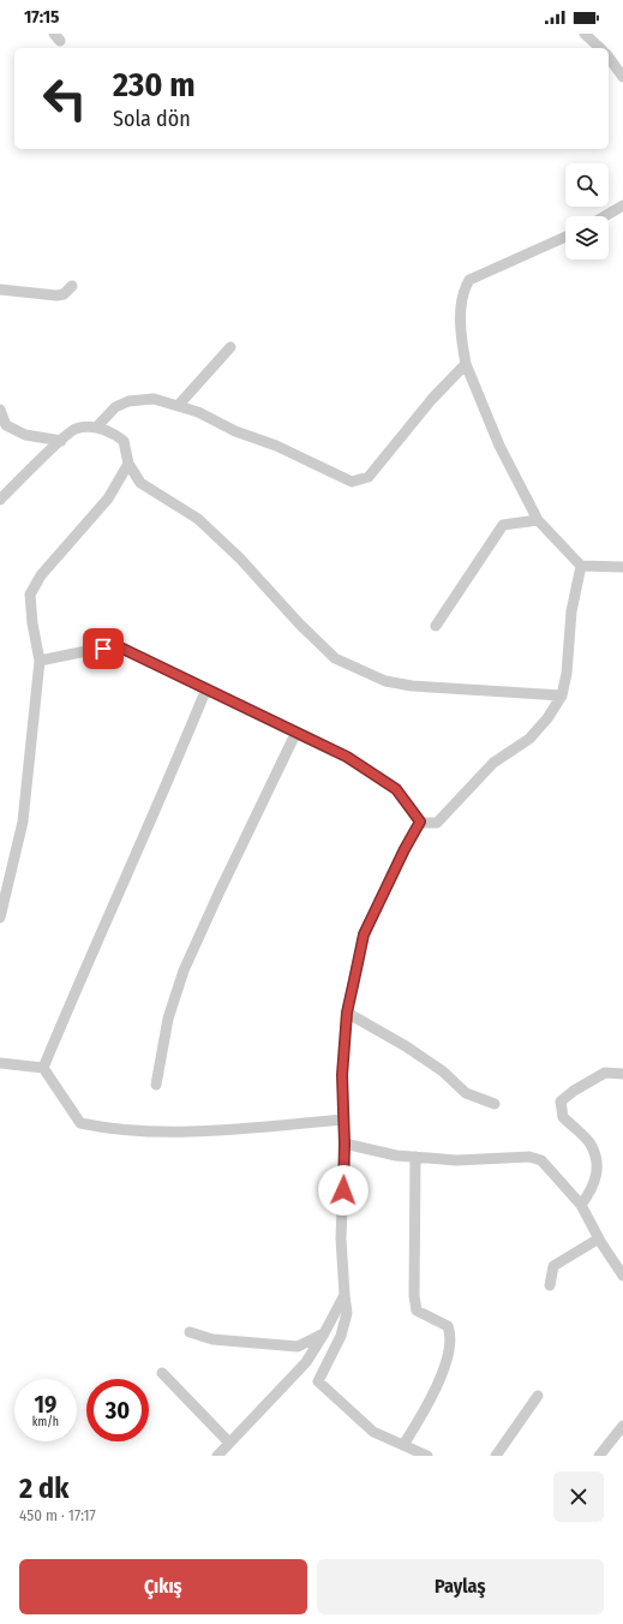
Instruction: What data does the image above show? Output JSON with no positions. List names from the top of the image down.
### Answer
{
  "page": {
    "status": "17:15",
    "turn": ["230 m", "Sola dön"],
    "speed": "19 km/h",
    "limit": "30",
    "heading": ["2 dk", "450 m · 17:17"],
    "buttons": ["Çıkış", "Paylaş"]
  }
}
